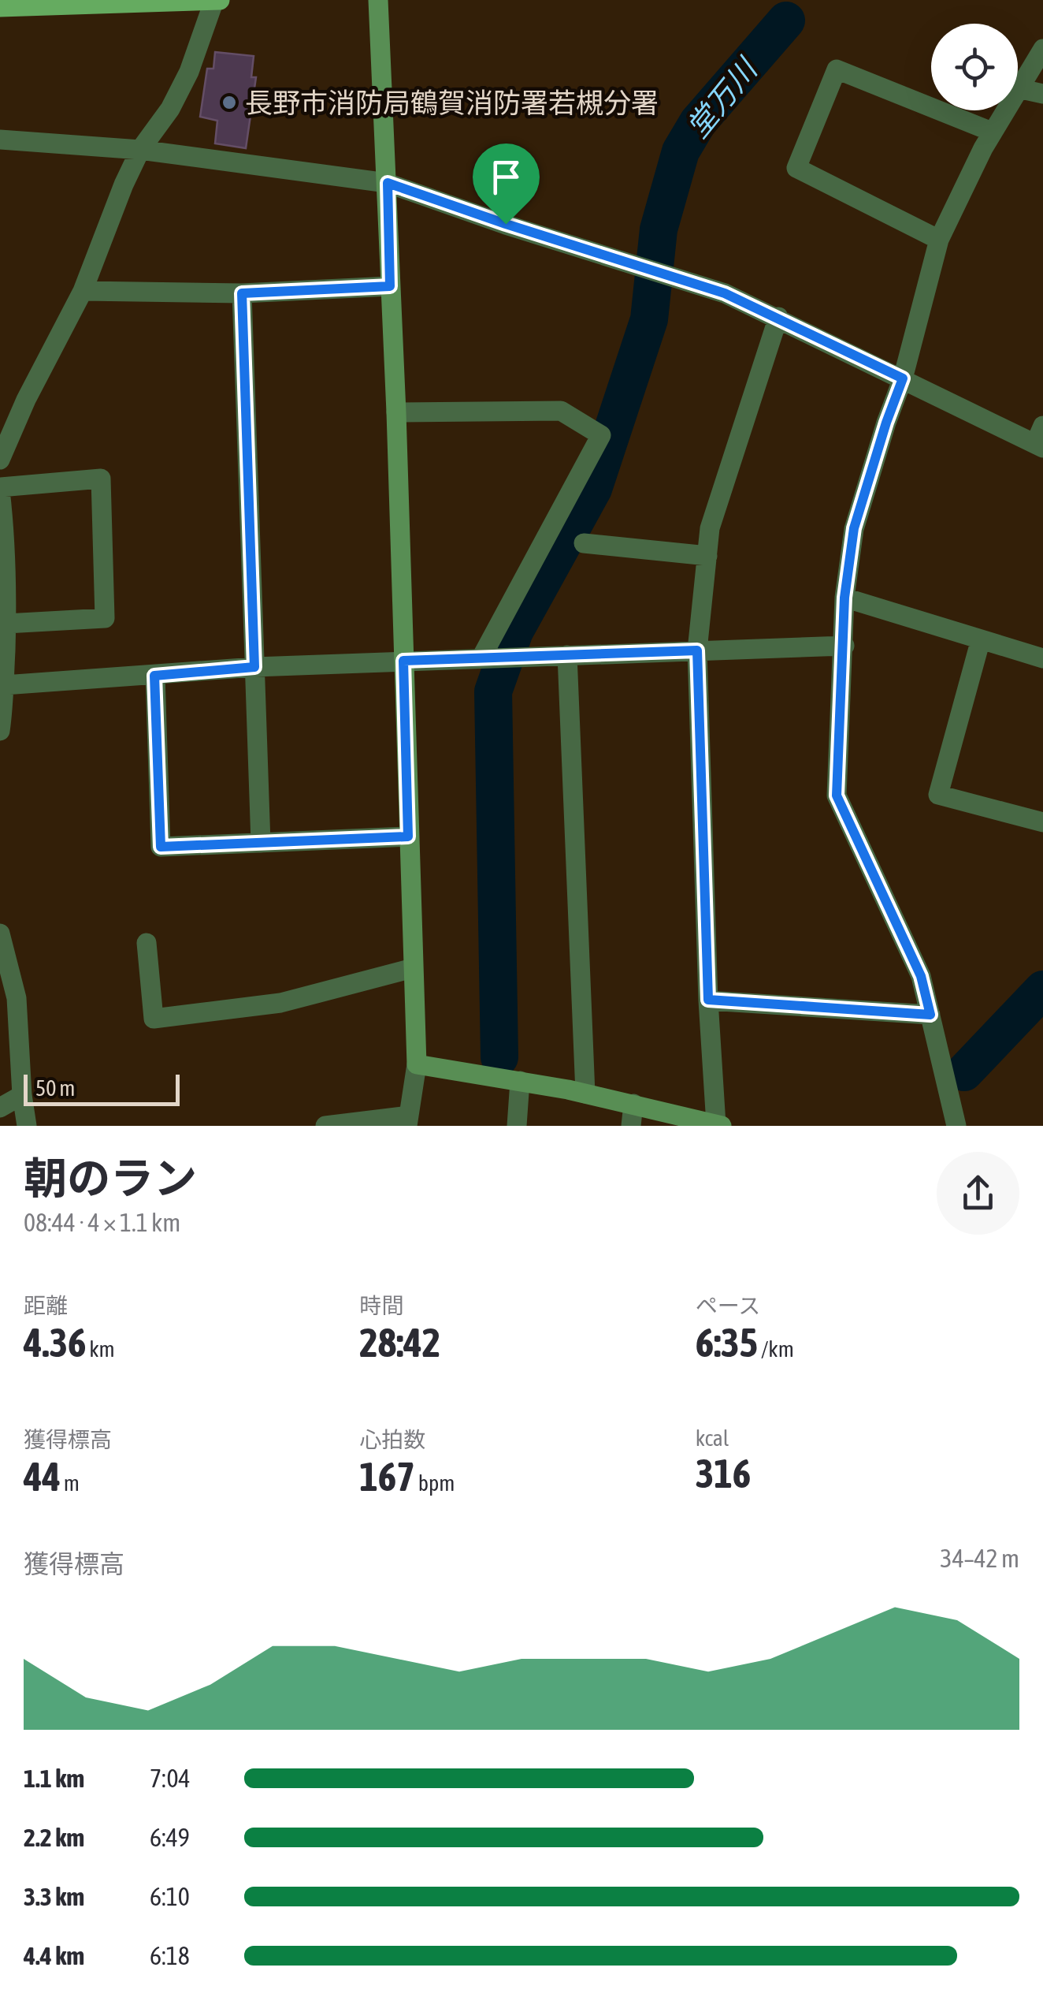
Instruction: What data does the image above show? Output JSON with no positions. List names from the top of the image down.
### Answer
{
  "water": ["堂万川"],
  "places": ["長野市消防局鶴賀消防署若槻分署"],
  "scale_bar": "50 m",
  "page": {
    "scale": "50 m",
    "heading": ["朝のラン", "08:44 · 4 × 1.1 km"],
    "stats": [
      ["距離", "4.36 km"],
      ["時間", "28:42"],
      ["ペース", "6:35 /km"],
      ["獲得標高", "44 m"],
      ["心拍数", "167 bpm"],
      ["kcal", "316"]
    ],
    "chart": ["獲得標高", "34–42 m"],
    "list": [
      {
        "name": "1.1 km",
        "note": "7:04"
      },
      {
        "name": "2.2 km",
        "note": "6:49"
      },
      {
        "name": "3.3 km",
        "note": "6:10"
      },
      {
        "name": "4.4 km",
        "note": "6:18"
      }
    ]
  }
}
